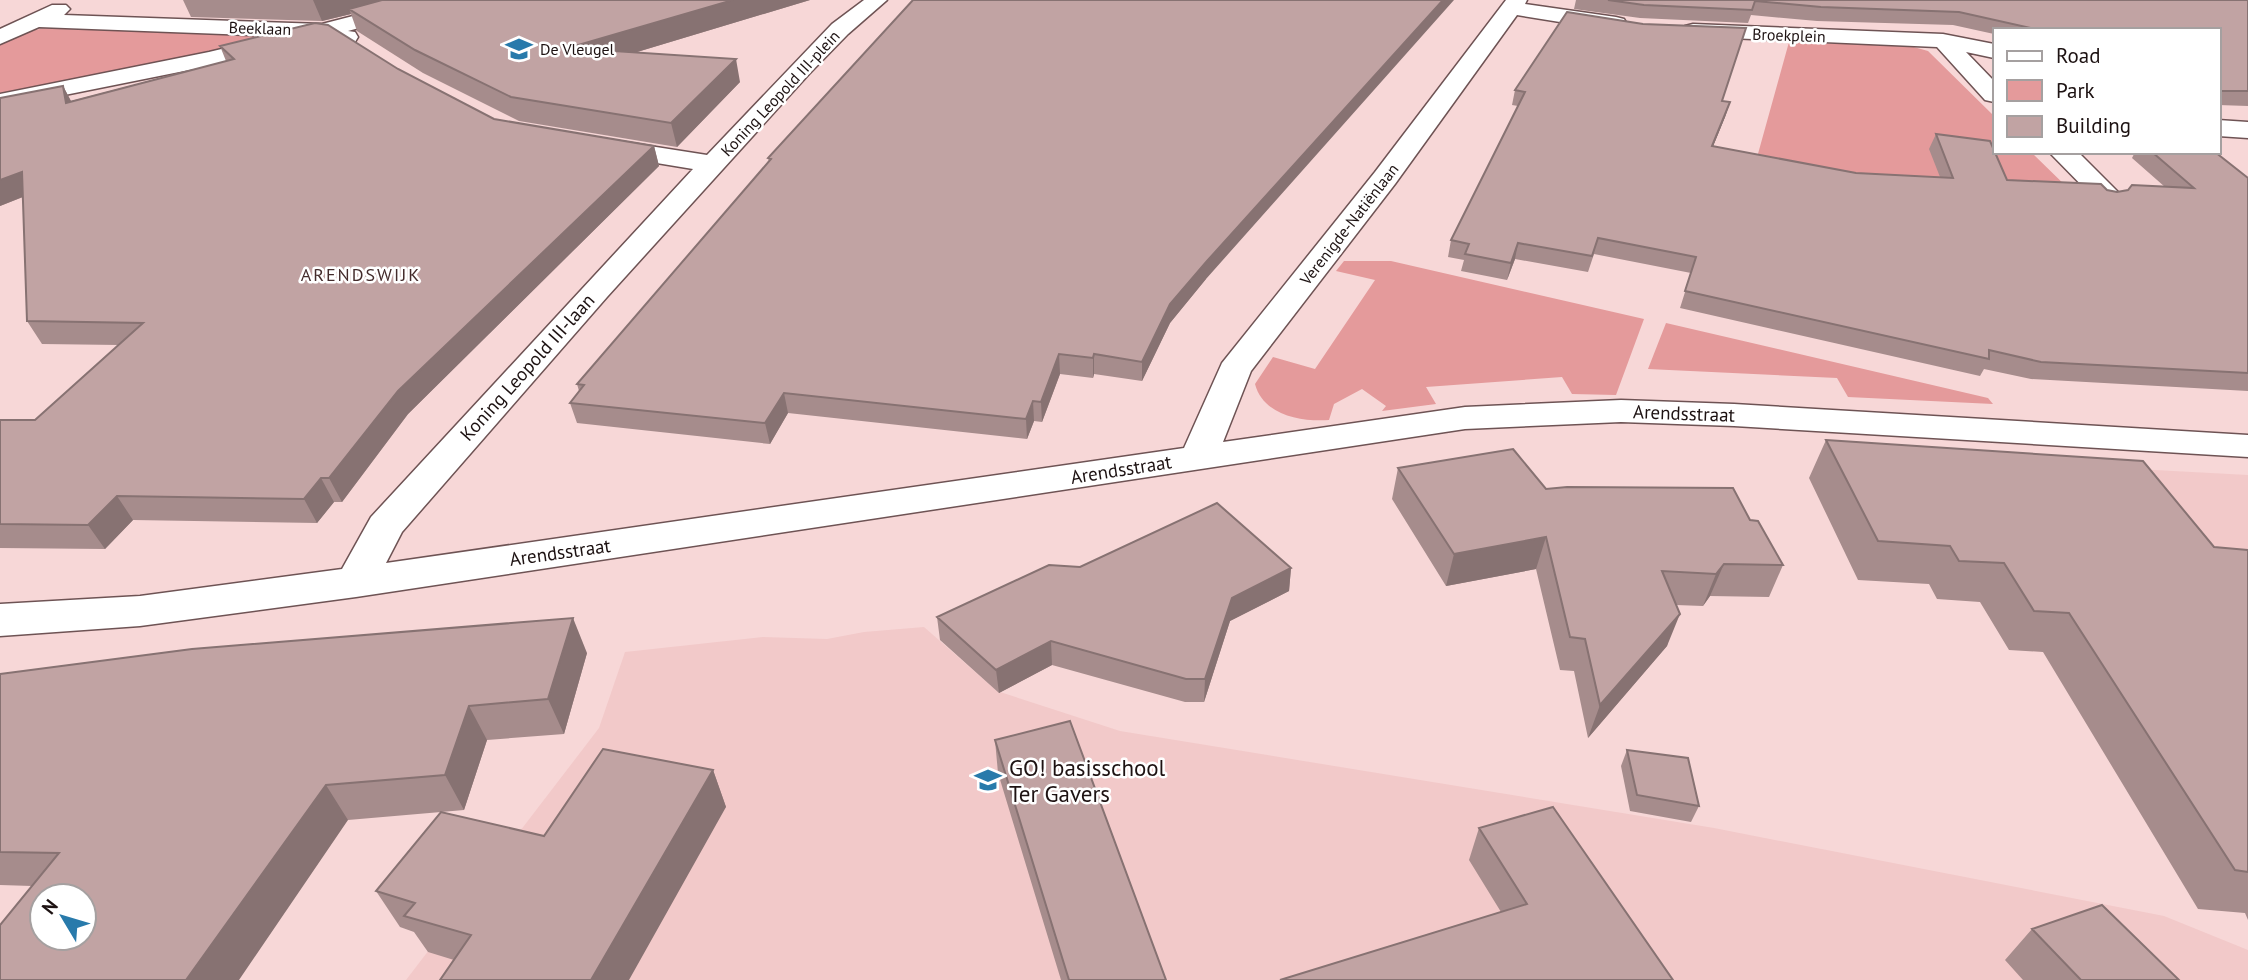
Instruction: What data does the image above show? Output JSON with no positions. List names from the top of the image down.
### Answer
{
  "streets": {
    "street": [
      "Beeklaan",
      "Broekplein",
      "Koning Leopold III-plein",
      "Verenigde-Natiënlaan",
      "Koning Leopold III-laan",
      "Arendsstraat"
    ]
  },
  "crossings": [
    ["Koning Leopold III-plein", "Koning Leopold III-laan"],
    ["Verenigde-Natiënlaan", "Arendsstraat"],
    ["Koning Leopold III-laan", "Arendsstraat"]
  ],
  "districts": ["ARENDSWIJK"],
  "places": {
    "school or university": ["De Vleugel", "GO! basisschool Ter Gavers"]
  },
  "legend": ["Road", "Park", "Building"],
  "north": "top left"
}
